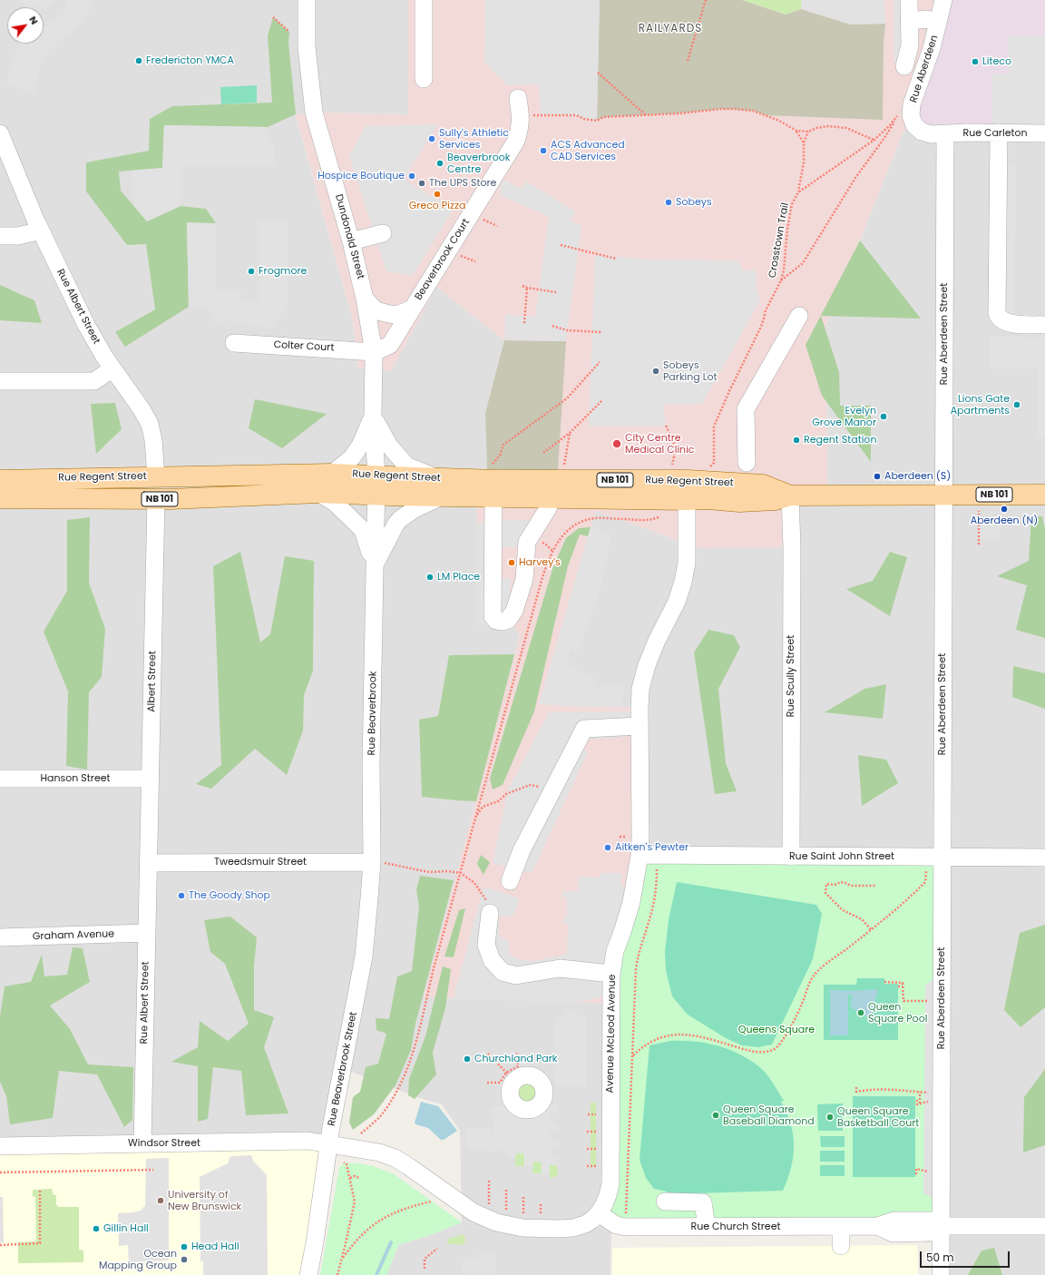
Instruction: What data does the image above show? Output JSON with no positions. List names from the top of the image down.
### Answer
{
  "streets": {
    "main road": ["Rue Regent Street", "NB 101"],
    "street": [
      "Rue Aberdeen",
      "Rue Carleton",
      "Dundonald Street",
      "Beaverbrook Court",
      "Rue Albert Street",
      "Rue Aberdeen Street",
      "Colter Court",
      "Rue Scully Street",
      "Albert Street",
      "Rue Beaverbrook",
      "Hanson Street",
      "Rue Saint John Street",
      "Tweedsmuir Street",
      "Graham Avenue",
      "Avenue McLeod Avenue",
      "Rue Beaverbrook Street",
      "Windsor Street",
      "Rue Church Street"
    ],
    "path": ["Crosstown Trail"]
  },
  "crossings": [
    ["Rue Aberdeen", "Rue Carleton"],
    ["Rue Aberdeen", "Rue Aberdeen Street"],
    ["Rue Carleton", "Rue Aberdeen Street"],
    ["Dundonald Street", "Beaverbrook Court"],
    ["Dundonald Street", "Colter Court"],
    ["Dundonald Street", "Rue Regent Street"],
    ["Dundonald Street", "Rue Beaverbrook"],
    ["Beaverbrook Court", "Colter Court"],
    ["Rue Albert Street", "Rue Regent Street"],
    ["Rue Albert Street", "Albert Street"],
    ["Rue Albert Street", "Tweedsmuir Street"],
    ["Rue Albert Street", "Graham Avenue"],
    ["Rue Albert Street", "Windsor Street"],
    ["Rue Aberdeen Street", "Rue Regent Street"],
    ["Rue Aberdeen Street", "Rue Saint John Street"],
    ["Rue Aberdeen Street", "Rue Church Street"],
    ["Rue Regent Street", "Rue Scully Street"],
    ["Rue Regent Street", "Albert Street"],
    ["Rue Regent Street", "Rue Beaverbrook"],
    ["Rue Regent Street", "Avenue McLeod Avenue"],
    ["Rue Scully Street", "Rue Saint John Street"],
    ["Albert Street", "Hanson Street"],
    ["Albert Street", "Tweedsmuir Street"],
    ["Rue Beaverbrook", "Tweedsmuir Street"],
    ["Rue Beaverbrook", "Rue Beaverbrook Street"],
    ["Rue Saint John Street", "Avenue McLeod Avenue"],
    ["Tweedsmuir Street", "Rue Beaverbrook Street"],
    ["Avenue McLeod Avenue", "Rue Beaverbrook Street"],
    ["Avenue McLeod Avenue", "Windsor Street"],
    ["Avenue McLeod Avenue", "Rue Church Street"],
    ["Rue Beaverbrook Street", "Windsor Street"]
  ],
  "districts": ["RAILYARDS"],
  "parks": ["Queens Square"],
  "places": [
    "Fredericton YMCA",
    "Liteco",
    "Sully's Athletic Services",
    "ACS Advanced CAD Services",
    "Beaverbrook Centre",
    "Hospice Boutique",
    "The UPS Store",
    "Greco Pizza",
    "Sobeys",
    "Frogmore",
    "Sobeys Parking Lot",
    "Lions Gate Apartments",
    "Evelyn Grove Manor",
    "Regent Station",
    "City Centre Medical Clinic",
    "Aberdeen (S)",
    "Aberdeen (N)",
    "Harvey's",
    "LM Place",
    "Aitken's Pewter",
    "The Goody Shop",
    "Queen Square Pool",
    "Churchland Park",
    "Queen Square Baseball Diamond",
    "Queen Square Basketball Court",
    "University of New Brunswick",
    "Gillin Hall",
    "Head Hall",
    "Ocean Mapping Group"
  ],
  "scale_bar": "50 m",
  "north": "top right"
}
